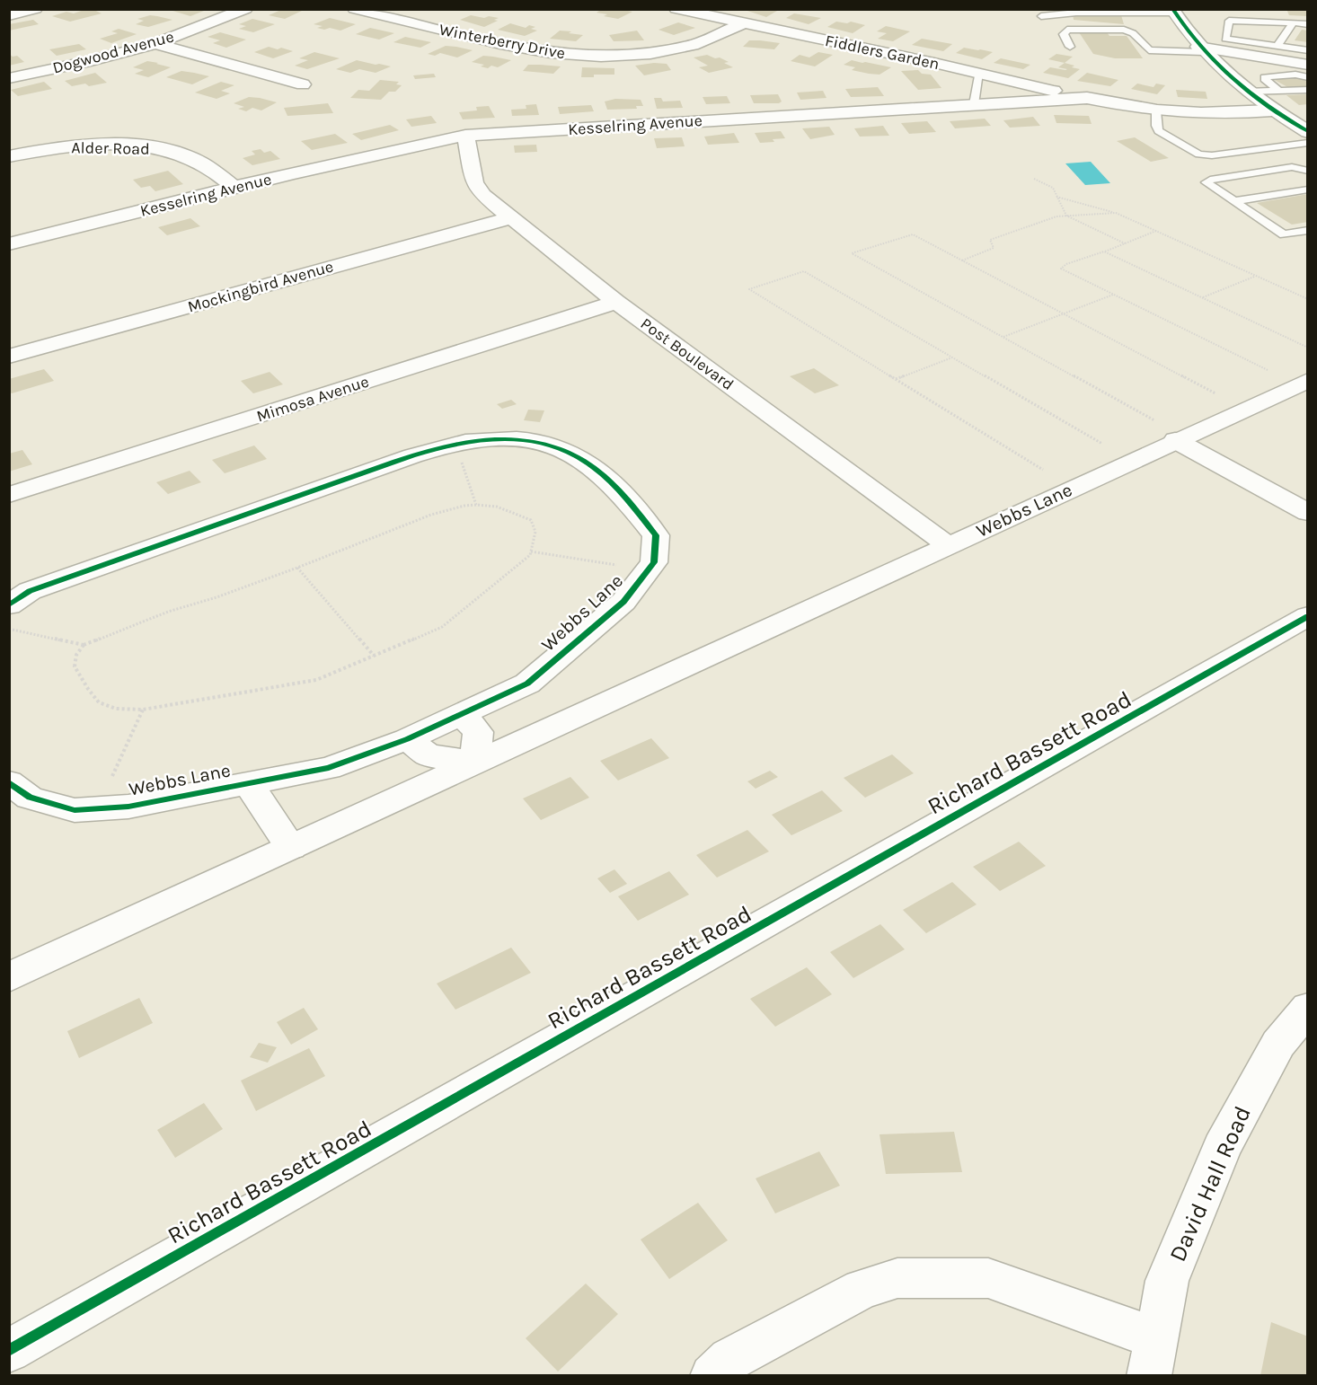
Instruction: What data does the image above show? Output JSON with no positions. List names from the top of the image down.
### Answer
{
  "streets": {
    "street": [
      "Winterberry Drive",
      "Dogwood Avenue",
      "Fiddlers Garden",
      "Kesselring Avenue",
      "Alder Road",
      "Mockingbird Avenue",
      "Post Boulevard",
      "Mimosa Avenue",
      "Webbs Lane",
      "Richard Bassett Road",
      "David Hall Road"
    ]
  },
  "crossings": [
    ["Winterberry Drive", "Fiddlers Garden"],
    ["Fiddlers Garden", "Kesselring Avenue"],
    ["Kesselring Avenue", "Alder Road"],
    ["Kesselring Avenue", "Post Boulevard"],
    ["Mockingbird Avenue", "Post Boulevard"],
    ["Post Boulevard", "Mimosa Avenue"],
    ["Post Boulevard", "Webbs Lane"]
  ]
}
